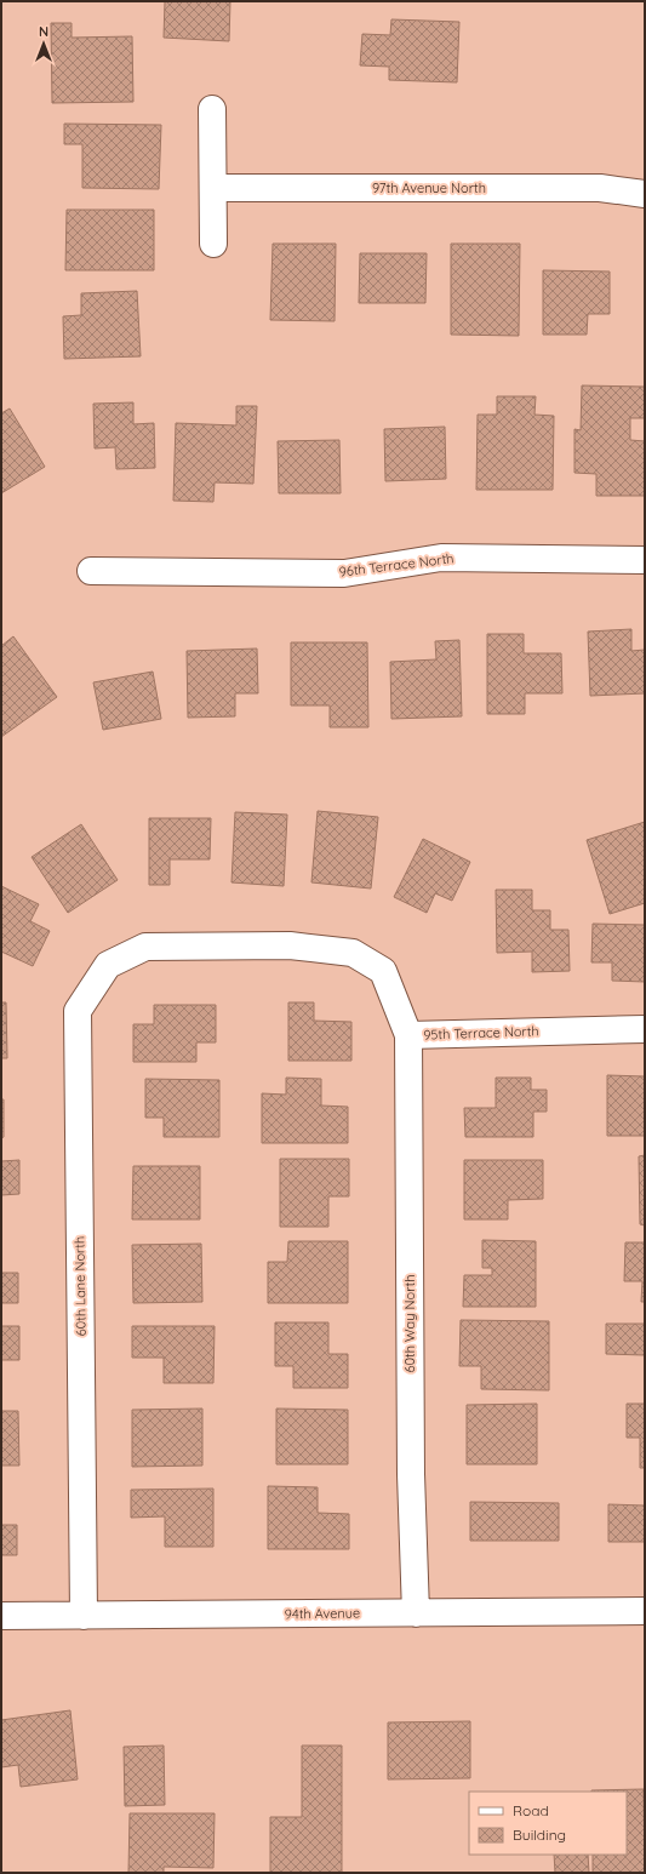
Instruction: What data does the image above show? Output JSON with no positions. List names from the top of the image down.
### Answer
{
  "streets": {
    "street": [
      "97th Avenue North",
      "96th Terrace North",
      "95th Terrace North",
      "60th Lane North",
      "60th Way North",
      "94th Avenue"
    ]
  },
  "crossings": [
    ["95th Terrace North", "60th Lane North"],
    ["95th Terrace North", "60th Way North"],
    ["60th Lane North", "94th Avenue"],
    ["60th Way North", "94th Avenue"]
  ],
  "legend": ["Road", "Building"],
  "north": "top"
}
